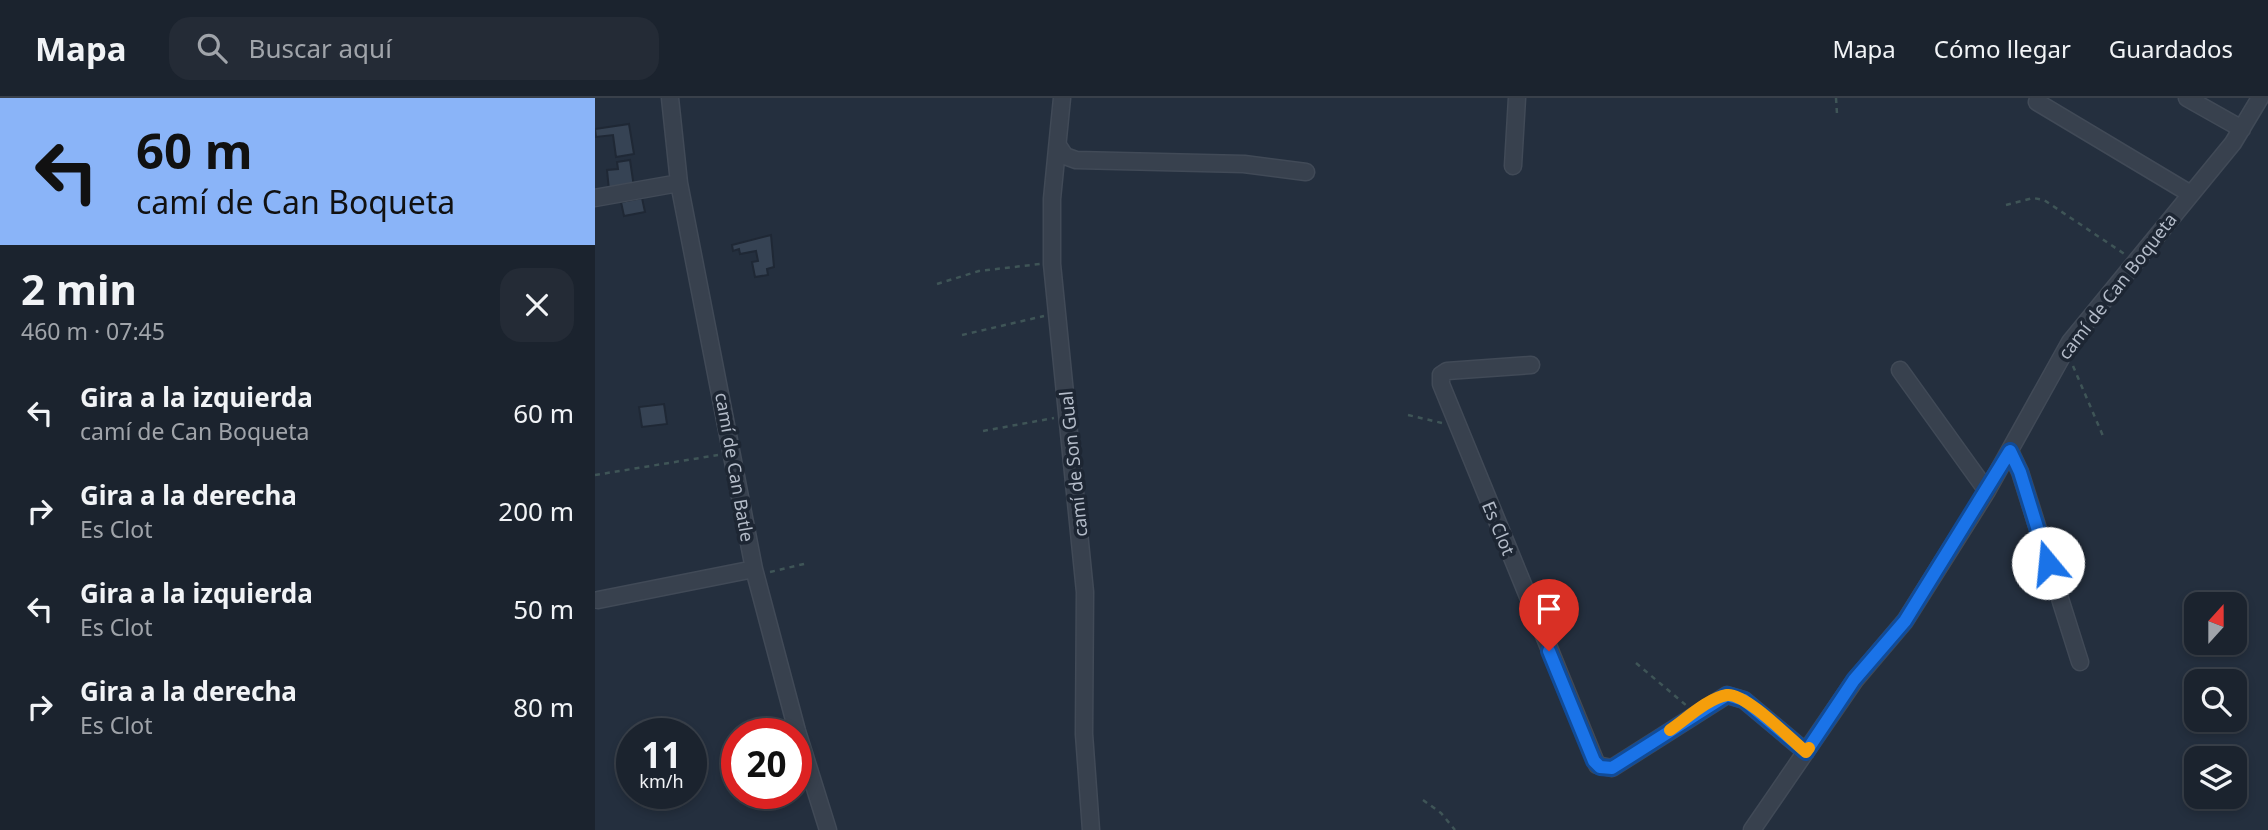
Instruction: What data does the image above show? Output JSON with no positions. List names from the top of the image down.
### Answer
{
  "streets": {
    "street": [
      "camí de Can Boqueta",
      "camí de Son Gual",
      "camí de Can Batle",
      "Es Clot"
    ]
  },
  "crossings": [
    ["camí de Can Boqueta", "Es Clot"]
  ],
  "north": "top",
  "page": {
    "header": "Mapa",
    "search": "Buscar aquí",
    "nav": ["Mapa", "Cómo llegar", "Guardados"],
    "turn": ["60 m", "camí de Can Boqueta"],
    "heading": ["2 min", "460 m · 07:45"],
    "list": [
      {
        "name": "Gira a la izquierda",
        "note": "camí de Can Boqueta",
        "value": "60 m"
      },
      {
        "name": "Gira a la derecha",
        "note": "Es Clot",
        "value": "200 m"
      },
      {
        "name": "Gira a la izquierda",
        "note": "Es Clot",
        "value": "50 m"
      },
      {
        "name": "Gira a la derecha",
        "note": "Es Clot",
        "value": "80 m"
      }
    ],
    "speed": "11 km/h",
    "limit": "20"
  }
}
